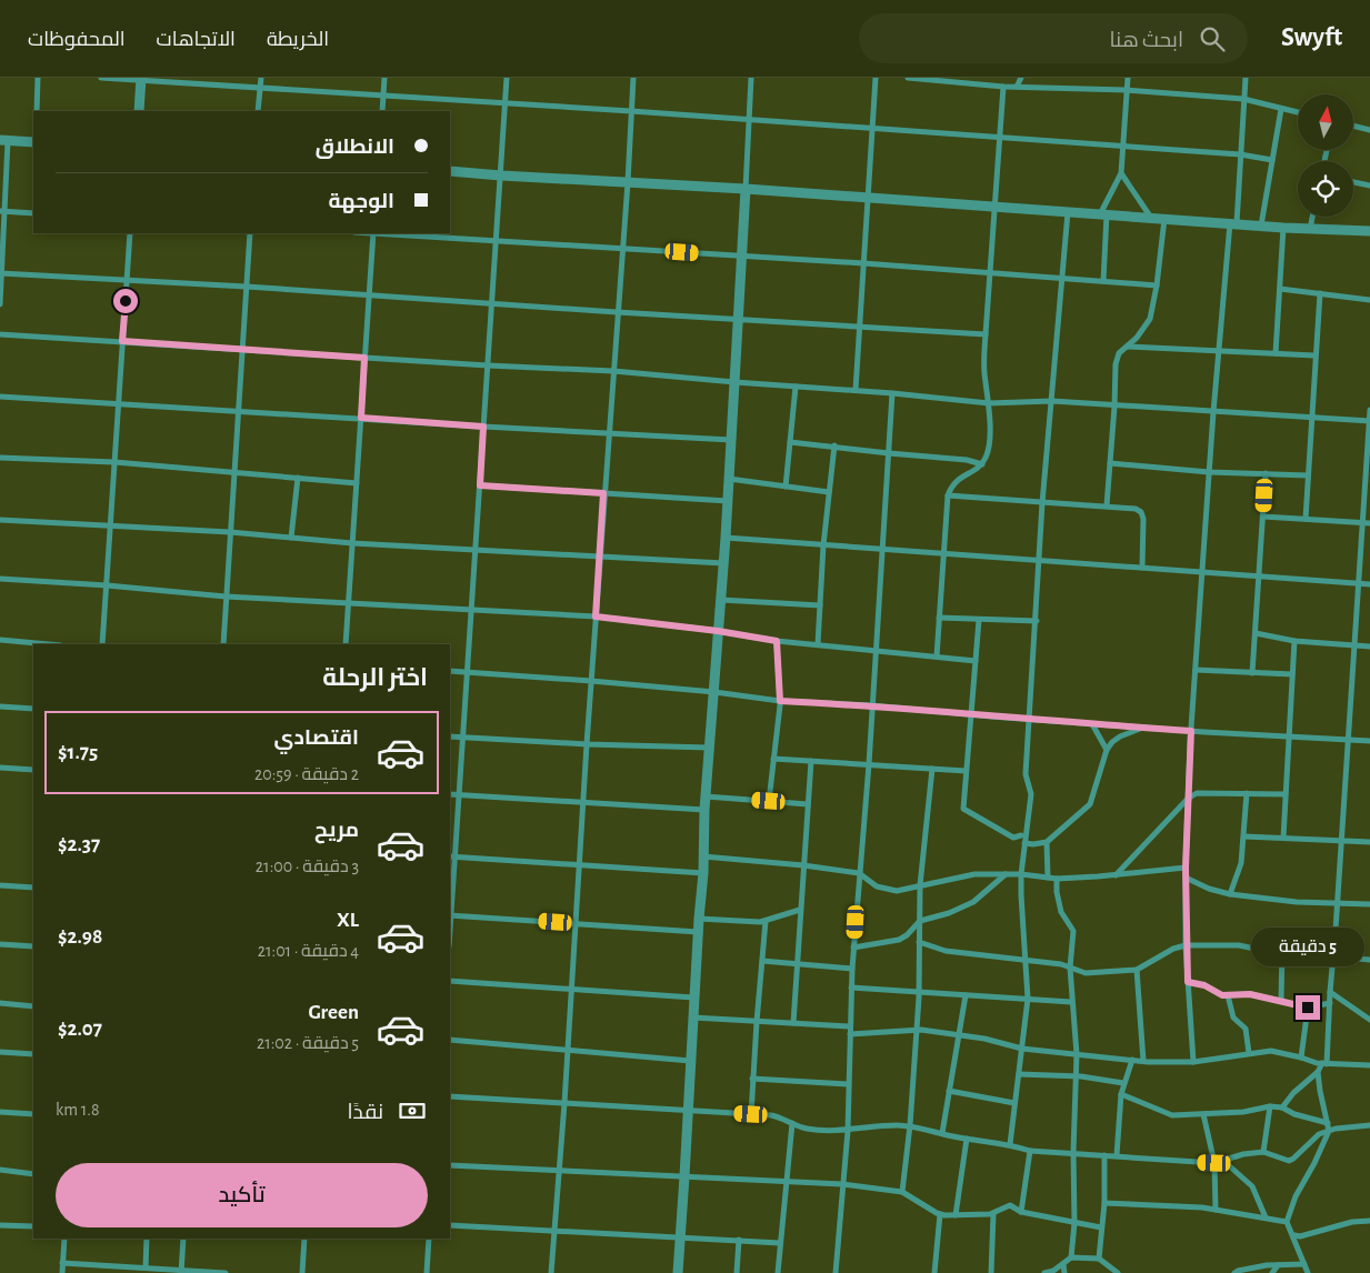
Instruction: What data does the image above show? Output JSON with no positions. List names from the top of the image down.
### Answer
{
  "north": "top",
  "page": {
    "header": "Swyft",
    "search": "ابحث هنا",
    "nav": ["الخريطة", "الاتجاهات", "المحفوظات"],
    "banner": ["الانطلاق", "الوجهة"],
    "heading": "اختر الرحلة",
    "list": [
      {
        "name": "اقتصادي",
        "note": "2 دقيقة · 20:59",
        "value": "$1.75"
      },
      {
        "name": "مريح",
        "note": "3 دقيقة · 21:00",
        "value": "$2.37"
      },
      {
        "name": "XL",
        "note": "4 دقيقة · 21:01",
        "value": "$2.98"
      },
      {
        "name": "Green",
        "note": "5 دقيقة · 21:02",
        "value": "$2.07"
      }
    ],
    "bubble": "5 دقيقة",
    "pay": ["نقدًا", "1.8 km"],
    "buttons": "تأكيد"
  }
}
